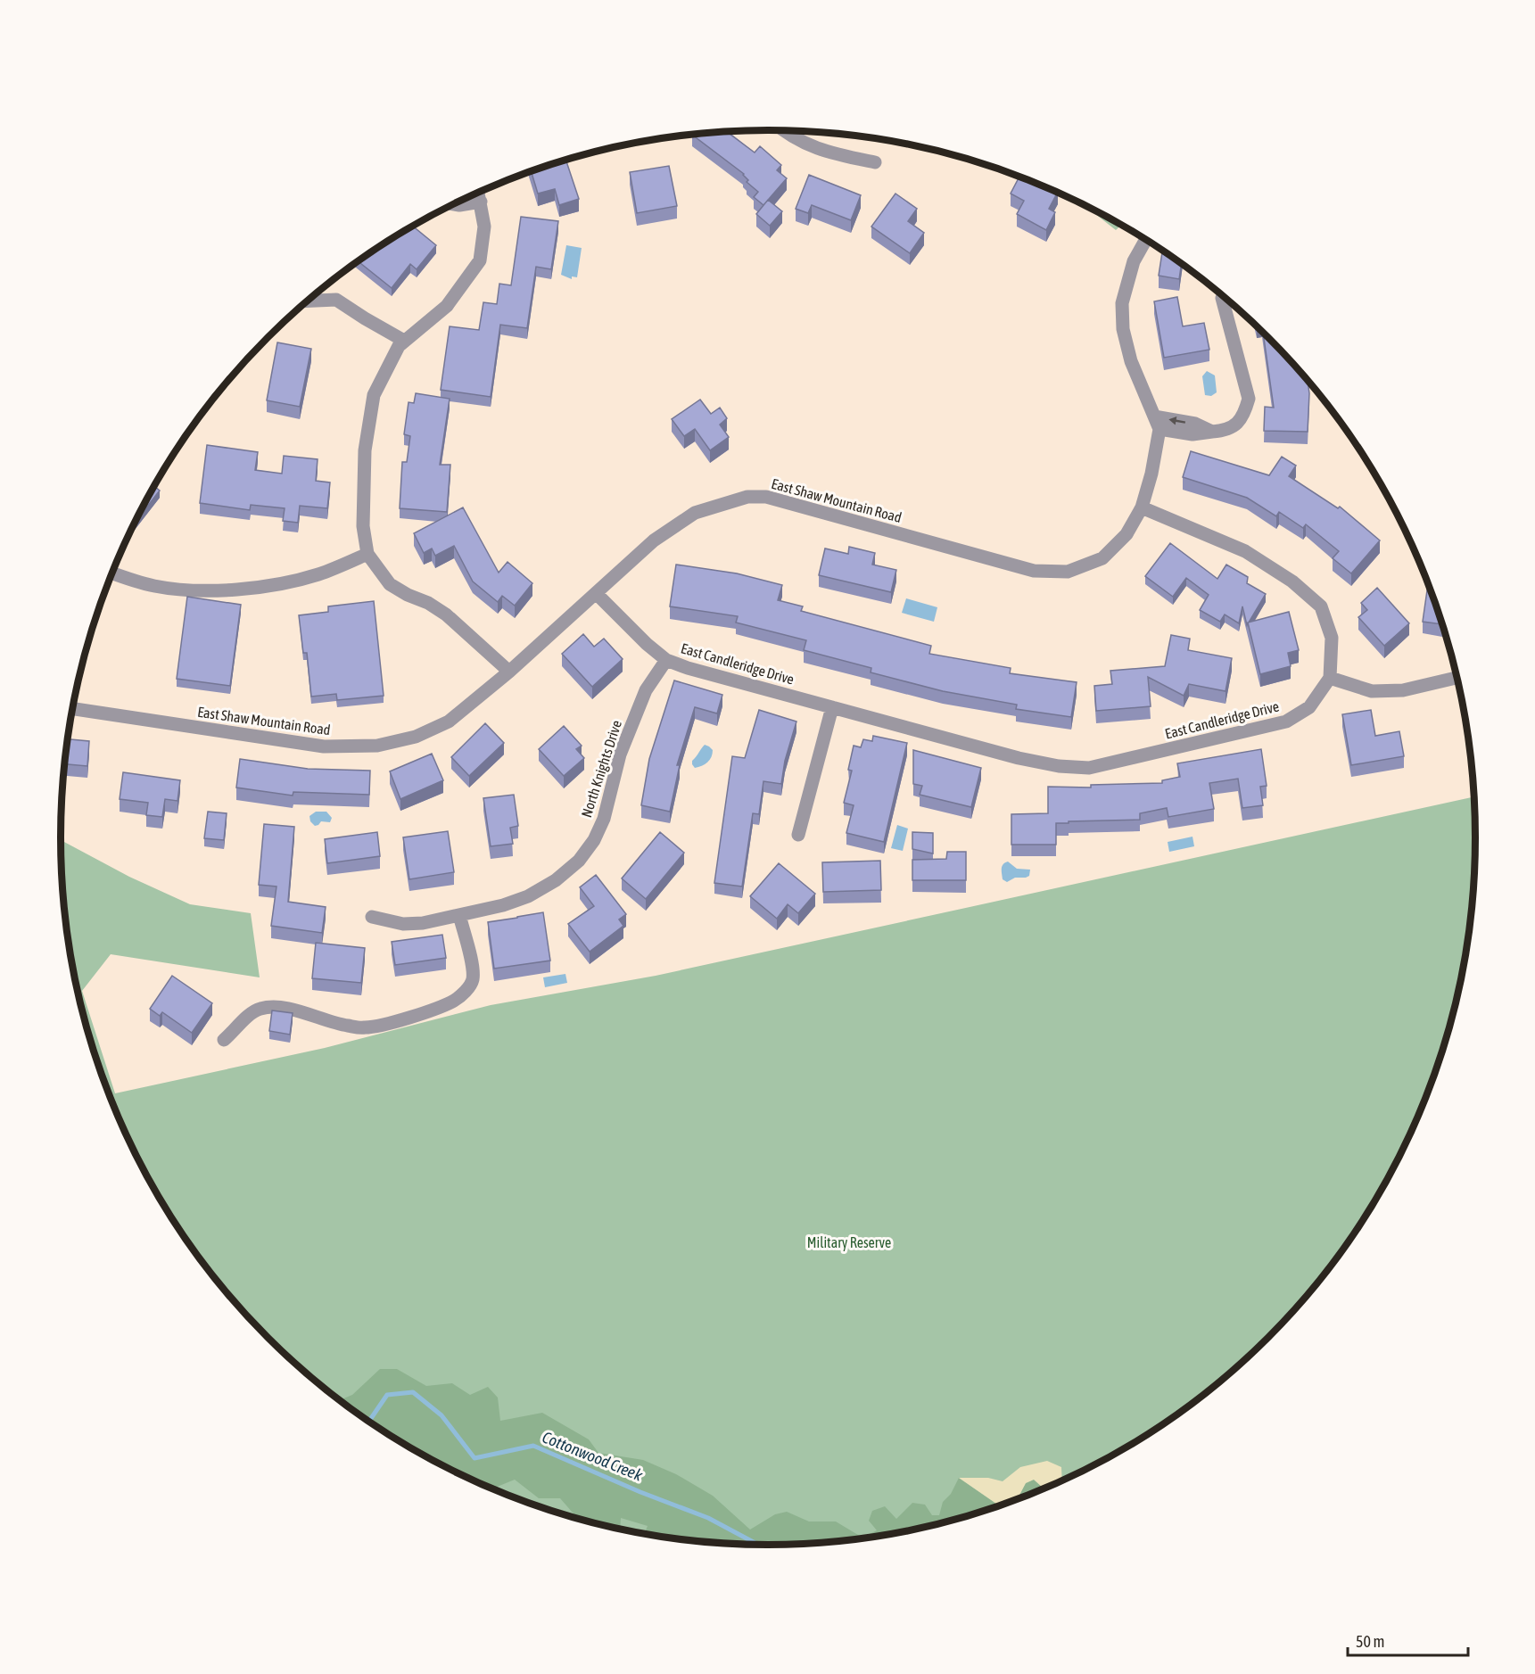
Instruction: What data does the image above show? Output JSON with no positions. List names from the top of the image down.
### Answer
{
  "streets": {
    "street": ["East Shaw Mountain Road", "East Candleridge Drive", "North Knights Drive"]
  },
  "crossings": [
    ["East Shaw Mountain Road", "East Candleridge Drive"],
    ["East Candleridge Drive", "North Knights Drive"]
  ],
  "water": ["Cottonwood Creek"],
  "parks": ["Military Reserve"],
  "scale_bar": "50 m"
}
